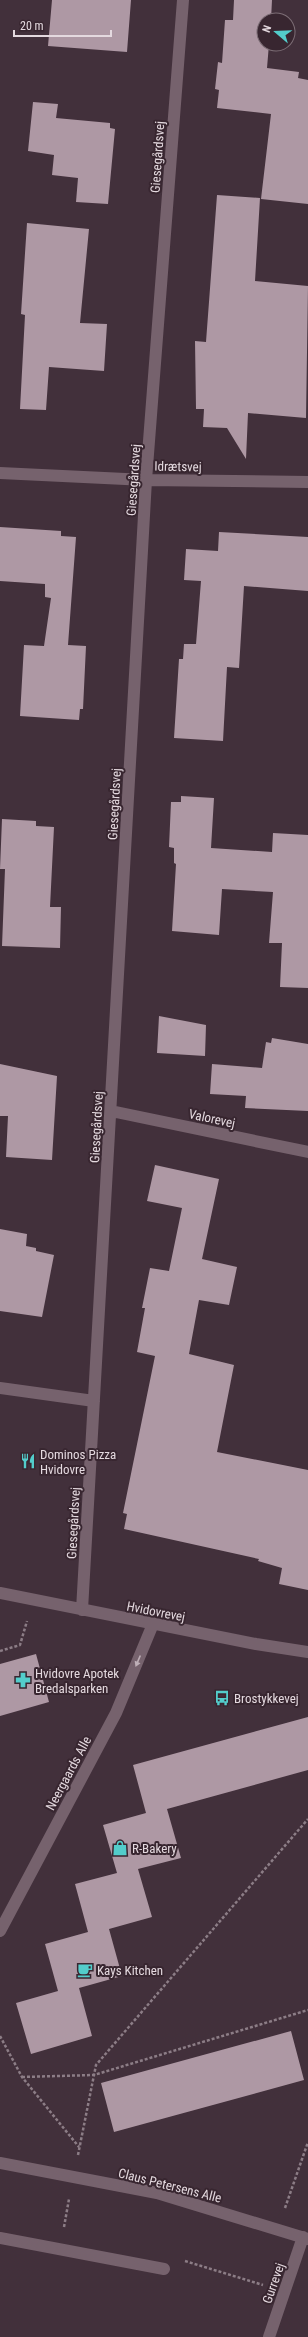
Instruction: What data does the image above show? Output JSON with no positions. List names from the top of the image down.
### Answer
{
  "streets": {
    "street": [
      "Giesegårdsvej",
      "Idrætsvej",
      "Valorevej",
      "Hvidovrevej",
      "Neergaards Alle",
      "Claus Petersens Alle",
      "Gurrevej"
    ]
  },
  "crossings": [
    ["Giesegårdsvej", "Idrætsvej"],
    ["Giesegårdsvej", "Valorevej"],
    ["Giesegårdsvej", "Hvidovrevej"],
    ["Hvidovrevej", "Neergaards Alle"],
    ["Claus Petersens Alle", "Gurrevej"]
  ],
  "one_way": ["Neergaards Alle"],
  "places": {
    "restaurant": ["Dominos Pizza Hvidovre"],
    "pharmacy": ["Hvidovre Apotek Bredalsparken"],
    "bus stop": ["Brostykkevej"],
    "shop": ["R-Bakery"],
    "cafe": ["Kays Kitchen"]
  },
  "scale_bar": "20 m",
  "north": "left"
}
